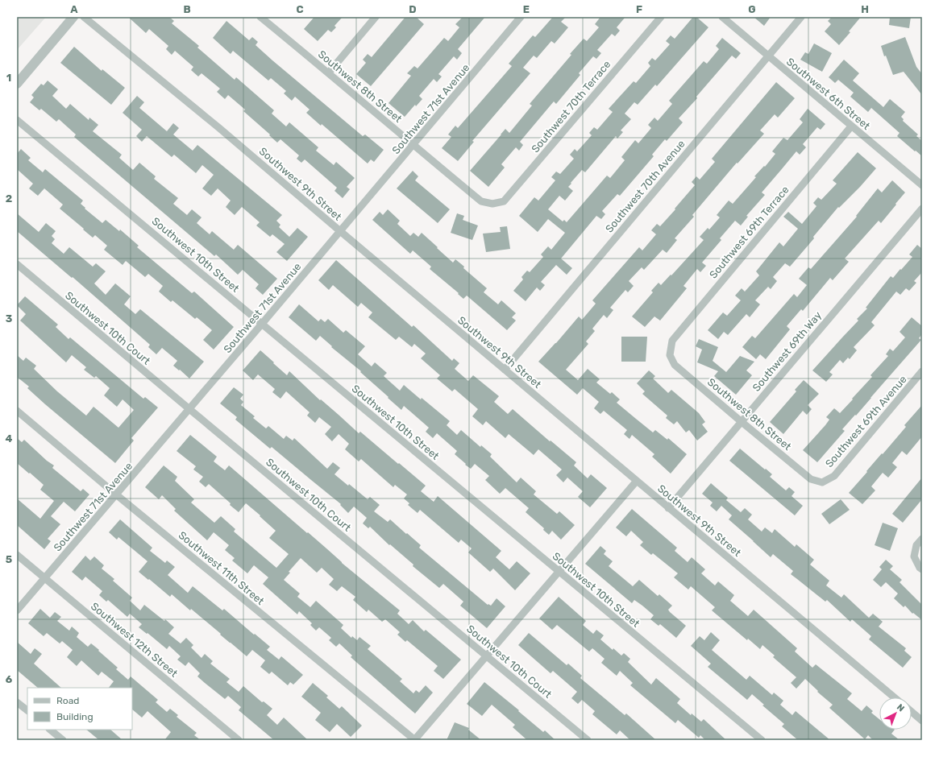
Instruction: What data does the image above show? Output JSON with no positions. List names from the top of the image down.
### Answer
{
  "streets": {
    "street": [
      "Southwest 8th Street",
      "Southwest 6th Street",
      "Southwest 70th Terrace",
      "Southwest 71st Avenue",
      "Southwest 9th Street",
      "Southwest 70th Avenue",
      "Southwest 69th Terrace",
      "Southwest 10th Street",
      "Southwest 10th Court",
      "Southwest 69th Way",
      "Southwest 69th Avenue",
      "Southwest 11th Street",
      "Southwest 12th Street"
    ]
  },
  "crossings": [
    ["Southwest 8th Street", "Southwest 70th Terrace"],
    ["Southwest 8th Street", "Southwest 71st Avenue"],
    ["Southwest 8th Street", "Southwest 69th Terrace"],
    ["Southwest 8th Street", "Southwest 69th Way"],
    ["Southwest 8th Street", "Southwest 69th Avenue"],
    ["Southwest 6th Street", "Southwest 70th Avenue"],
    ["Southwest 6th Street", "Southwest 69th Terrace"],
    ["Southwest 71st Avenue", "Southwest 9th Street"],
    ["Southwest 71st Avenue", "Southwest 10th Street"],
    ["Southwest 71st Avenue", "Southwest 10th Court"],
    ["Southwest 71st Avenue", "Southwest 11th Street"],
    ["Southwest 71st Avenue", "Southwest 12th Street"],
    ["Southwest 9th Street", "Southwest 70th Avenue"],
    ["Southwest 9th Street", "Southwest 69th Way"]
  ],
  "legend": ["Road", "Building"],
  "north": "top right",
  "grid": {
    "columns": [
      "A",
      "B",
      "C",
      "D",
      "E",
      "F",
      "G",
      "H"
    ],
    "rows": [
      "1",
      "2",
      "3",
      "4",
      "5",
      "6"
    ]
  }
}
